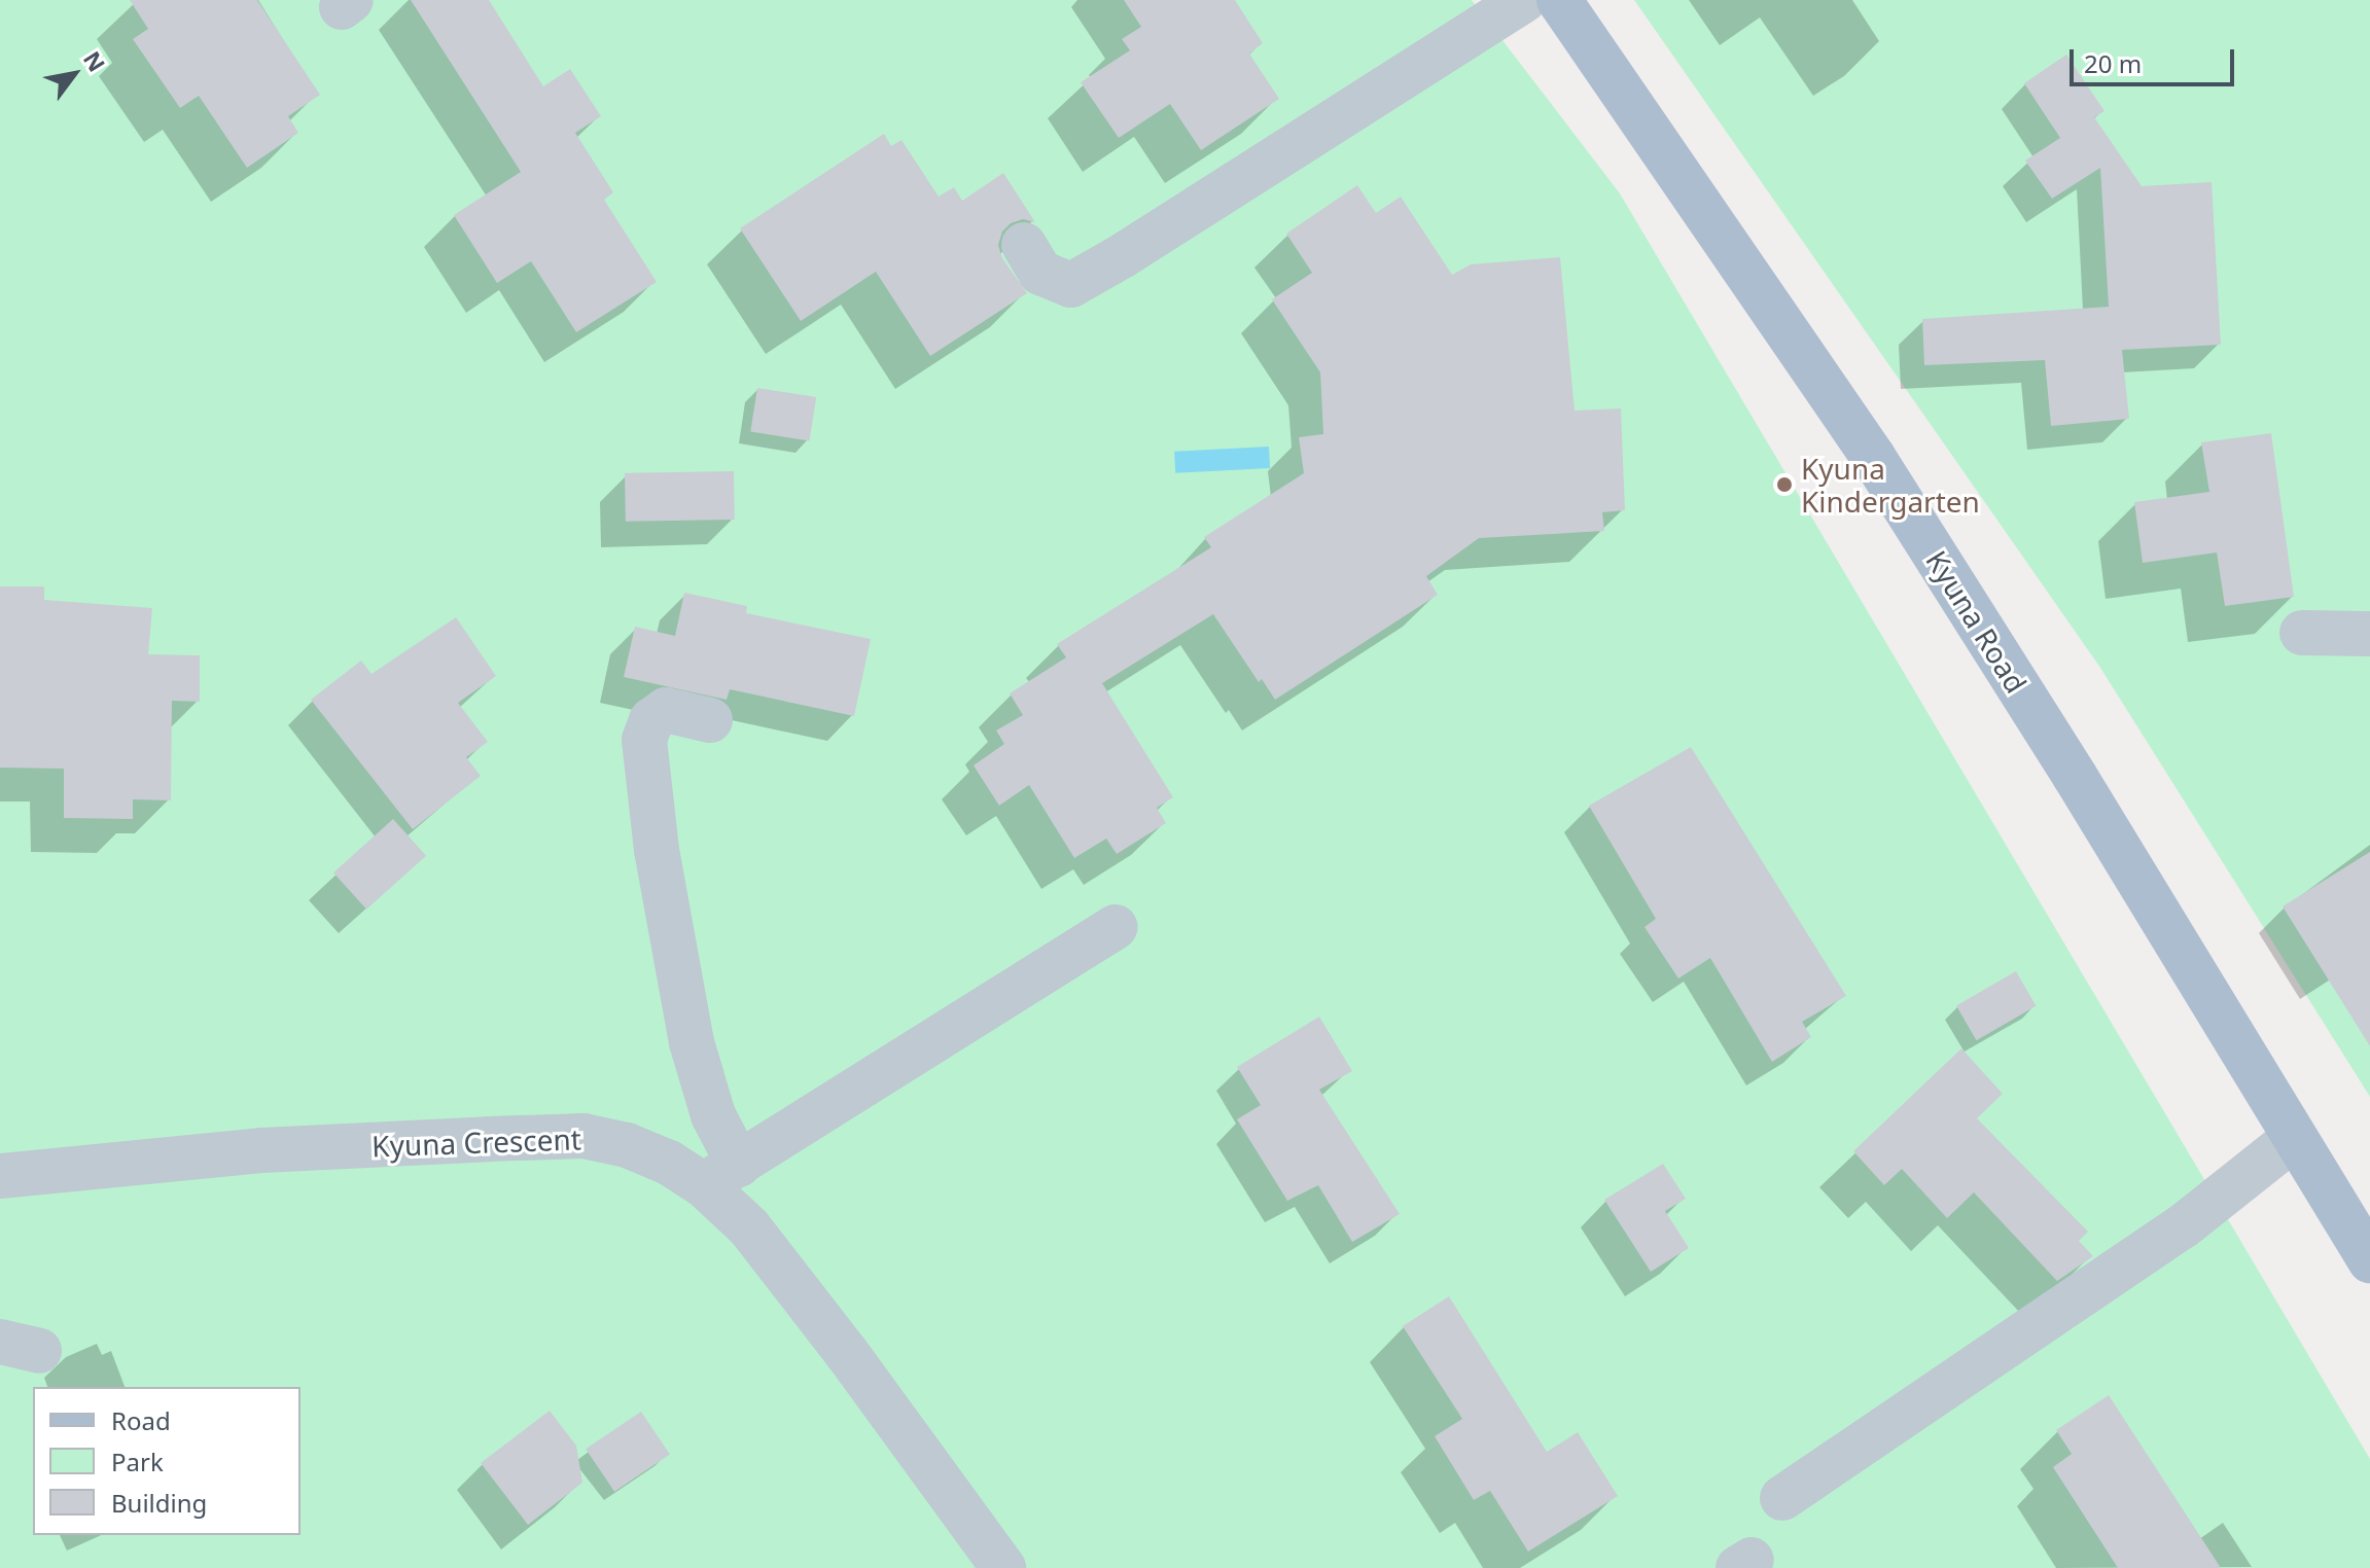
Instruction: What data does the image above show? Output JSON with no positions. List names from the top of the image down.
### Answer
{
  "streets": {
    "main road": ["Kyuna Road"],
    "street": ["Kyuna Crescent"]
  },
  "places": ["Kyuna Kindergarten"],
  "legend": ["Road", "Park", "Building"],
  "scale_bar": "20 m",
  "north": "top right"
}
